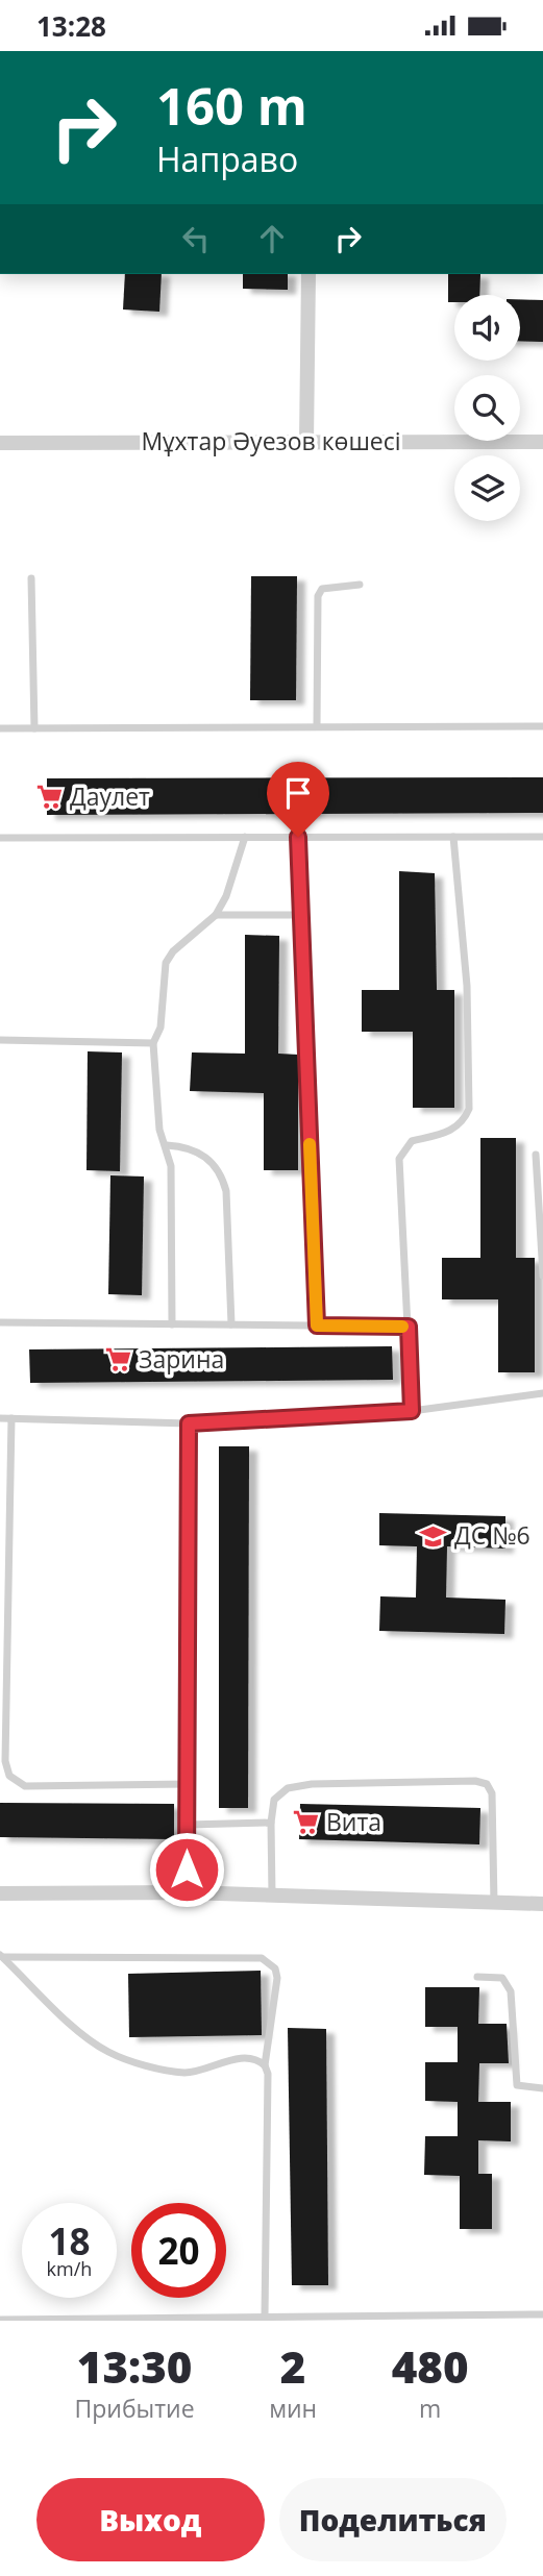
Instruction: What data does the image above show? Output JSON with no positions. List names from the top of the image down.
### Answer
{
  "streets": {
    "street": ["Мұхтар Әуезов көшесі"]
  },
  "places": {
    "supermarket": ["Даулет", "Зарина", "Вита"],
    "school or university": ["ДС №6"]
  },
  "page": {
    "status": "13:28",
    "turn": ["160 m", "Направо"],
    "speed": "18 km/h",
    "limit": "20",
    "eta": [
      "13:30",
      "Прибытие",
      "2",
      "мин",
      "480",
      "m"
    ],
    "buttons": ["Выход", "Поделиться"]
  }
}
